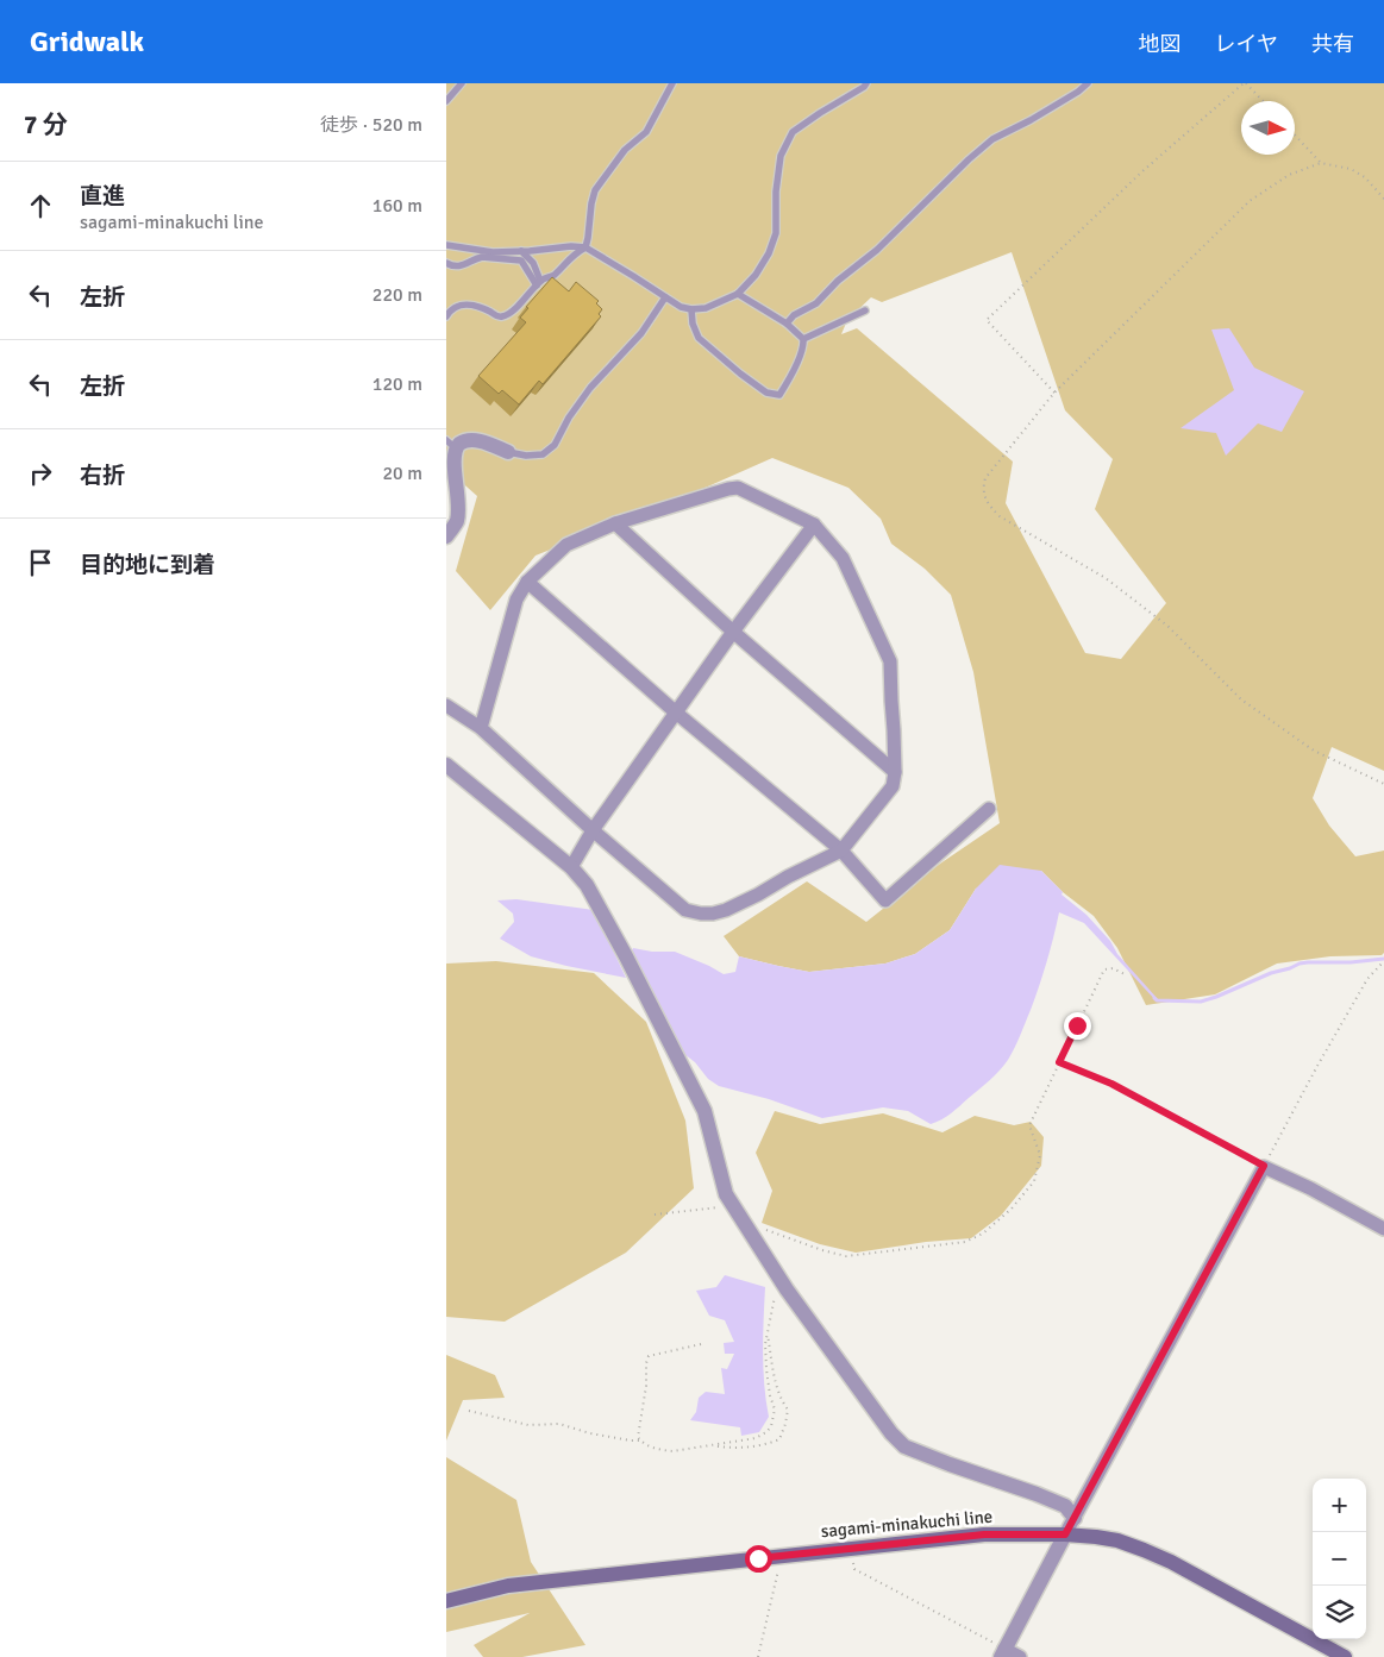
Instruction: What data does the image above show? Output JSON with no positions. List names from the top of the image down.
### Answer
{
  "streets": {
    "main road": ["sagami-minakuchi line"]
  },
  "north": "right",
  "page": {
    "header": "Gridwalk",
    "nav": ["地図", "レイヤ", "共有"],
    "heading": ["7 分", "徒歩 · 520 m"],
    "list": [
      ["直進", "sagami-minakuchi line", "160 m"],
      ["左折", "220 m"],
      ["左折", "120 m"],
      ["右折", "20 m"],
      "目的地に到着"
    ],
    "map_buttons": ["+", "−"]
  }
}
